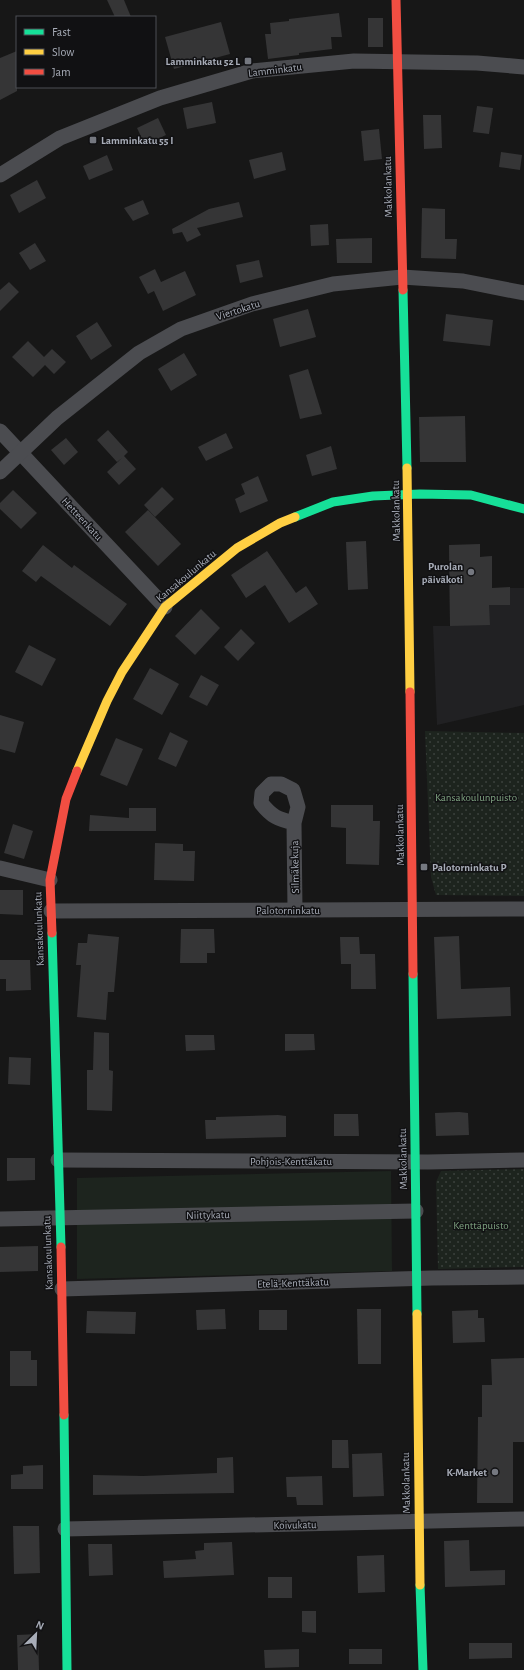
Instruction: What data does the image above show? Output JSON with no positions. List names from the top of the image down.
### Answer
{
  "streets": {
    "street": [
      "Lamminkatu",
      "Makkolankatu",
      "Viertokatu",
      "Hetteenkatu",
      "Kansakoulunkatu",
      "Silmäkekuja",
      "Palotorninkatu",
      "Pohjois-Kenttäkatu",
      "Niittykatu",
      "Etelä-Kenttäkatu",
      "Koivukatu"
    ]
  },
  "crossings": [
    ["Lamminkatu", "Makkolankatu"],
    ["Makkolankatu", "Viertokatu"],
    ["Makkolankatu", "Kansakoulunkatu"],
    ["Makkolankatu", "Palotorninkatu"],
    ["Makkolankatu", "Pohjois-Kenttäkatu"],
    ["Makkolankatu", "Niittykatu"],
    ["Makkolankatu", "Etelä-Kenttäkatu"],
    ["Makkolankatu", "Koivukatu"],
    ["Viertokatu", "Hetteenkatu"],
    ["Hetteenkatu", "Kansakoulunkatu"],
    ["Kansakoulunkatu", "Palotorninkatu"],
    ["Kansakoulunkatu", "Pohjois-Kenttäkatu"],
    ["Kansakoulunkatu", "Niittykatu"],
    ["Kansakoulunkatu", "Etelä-Kenttäkatu"],
    ["Kansakoulunkatu", "Koivukatu"],
    ["Silmäkekuja", "Palotorninkatu"]
  ],
  "parks": ["Kansakoulunpuisto", "Kenttäpuisto"],
  "places": {
    "transit": ["Lamminkatu 52 L", "Lamminkatu 55 I", "Palotorninkatu P"],
    "other": ["Purolan päiväkoti", "K-Market"]
  },
  "legend": ["Fast", "Slow", "Jam"],
  "north": "top right"
}
